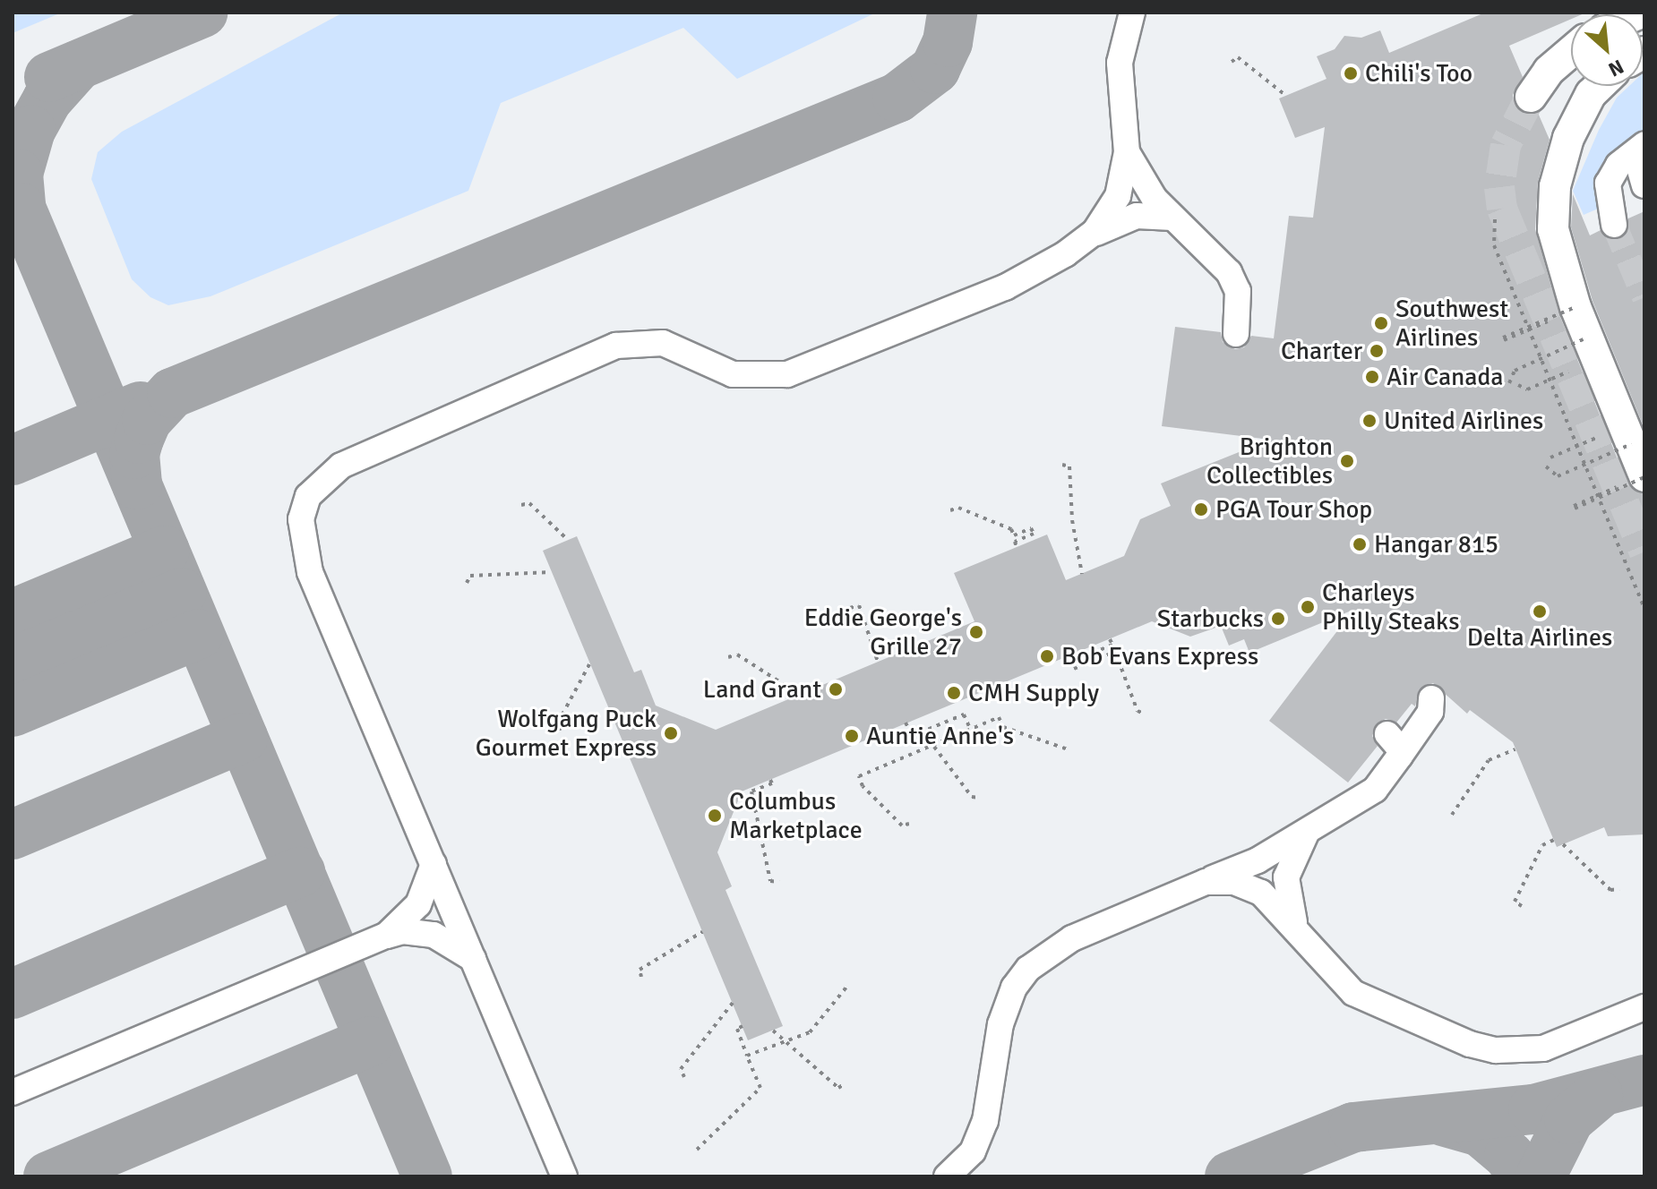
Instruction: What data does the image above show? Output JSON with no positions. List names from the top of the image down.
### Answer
{
  "places": [
    "Chili's Too",
    "Southwest Airlines",
    "Charter",
    "Air Canada",
    "United Airlines",
    "Brighton Collectibles",
    "PGA Tour Shop",
    "Hangar 815",
    "Charleys Philly Steaks",
    "Delta Airlines",
    "Starbucks",
    "Eddie George's Grille 27",
    "Bob Evans Express",
    "Land Grant",
    "CMH Supply",
    "Wolfgang Puck Gourmet Express",
    "Auntie Anne's",
    "Columbus Marketplace"
  ],
  "north": "bottom right"
}
